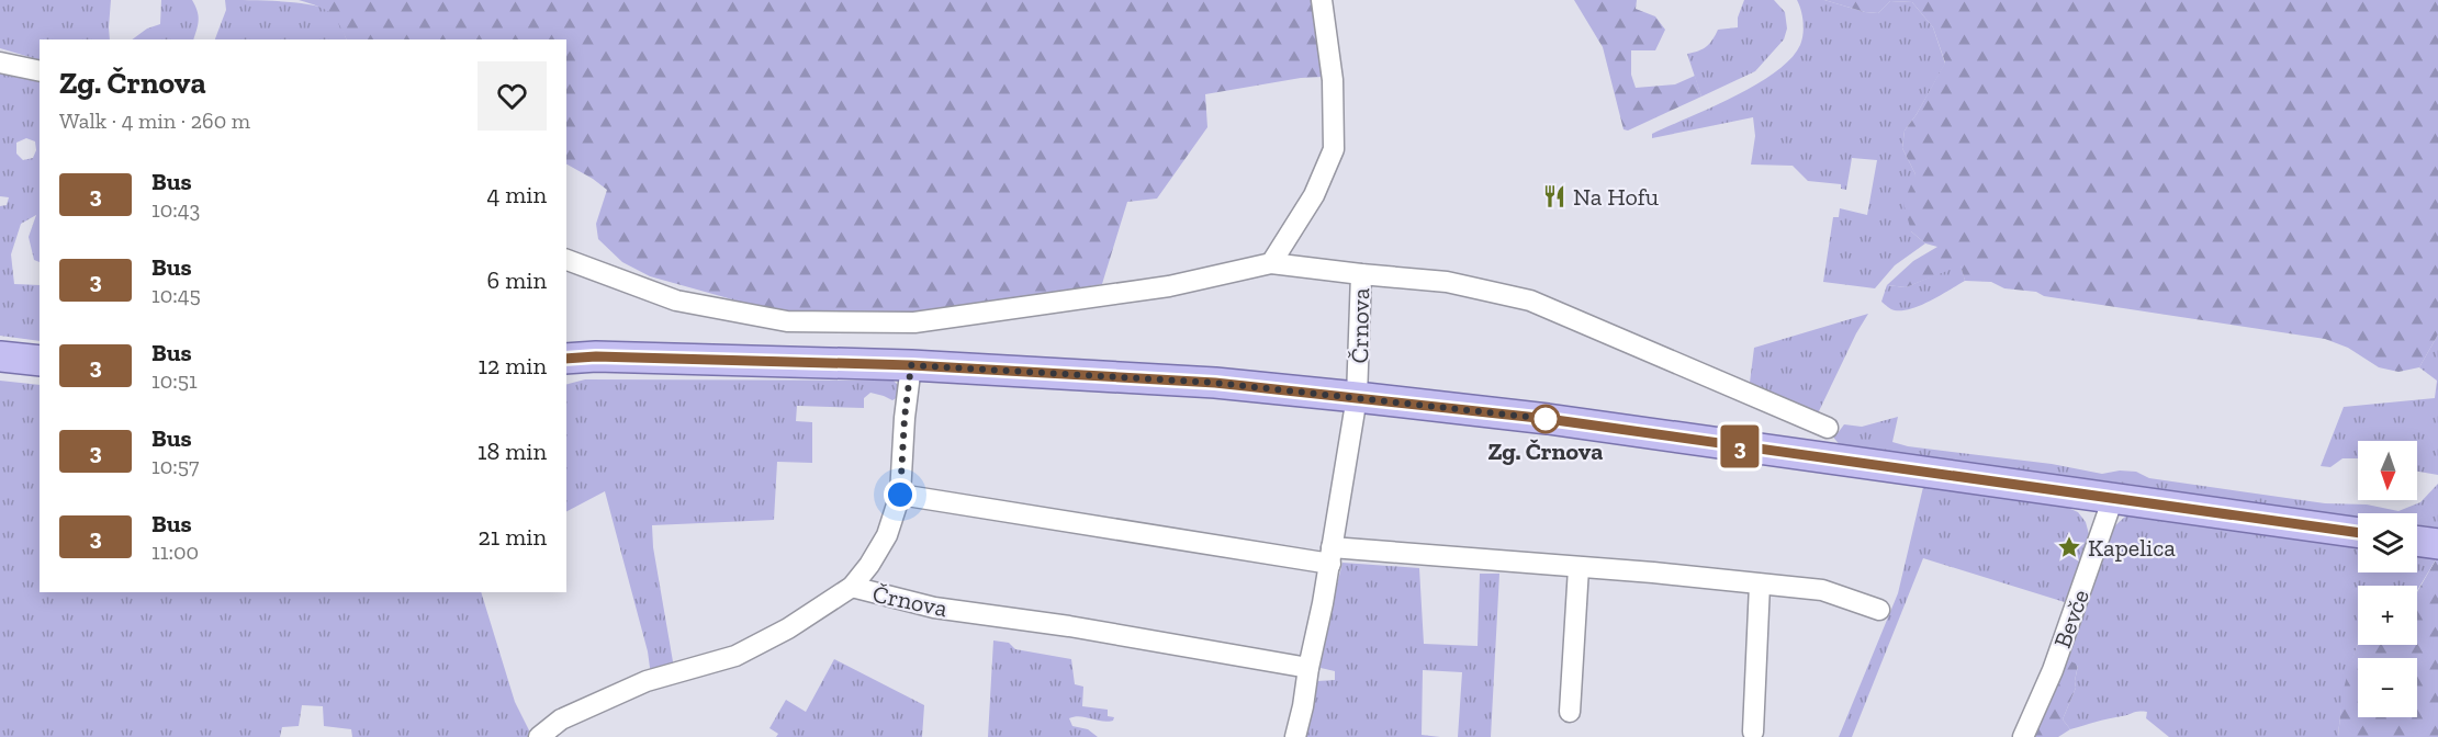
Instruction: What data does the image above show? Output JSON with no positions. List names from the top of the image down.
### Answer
{
  "streets": {
    "street": ["Črnova", "Bevče"]
  },
  "places": {
    "restaurant": ["Na Hofu"],
    "other": ["Zg. Črnova"],
    "place": ["Kapelica"]
  },
  "lines": ["bus line 3"],
  "north": "bottom",
  "page": {
    "on_map": "3",
    "heading": ["Zg. Črnova", "Walk · 4 min · 260 m"],
    "list": [
      {
        "mark": "3",
        "name": "Bus",
        "note": "10:43",
        "value": "4 min"
      },
      {
        "mark": "3",
        "name": "Bus",
        "note": "10:45",
        "value": "6 min"
      },
      {
        "mark": "3",
        "name": "Bus",
        "note": "10:51",
        "value": "12 min"
      },
      {
        "mark": "3",
        "name": "Bus",
        "note": "10:57",
        "value": "18 min"
      },
      {
        "mark": "3",
        "name": "Bus",
        "note": "11:00",
        "value": "21 min"
      }
    ],
    "map_buttons": ["+", "−"]
  }
}
